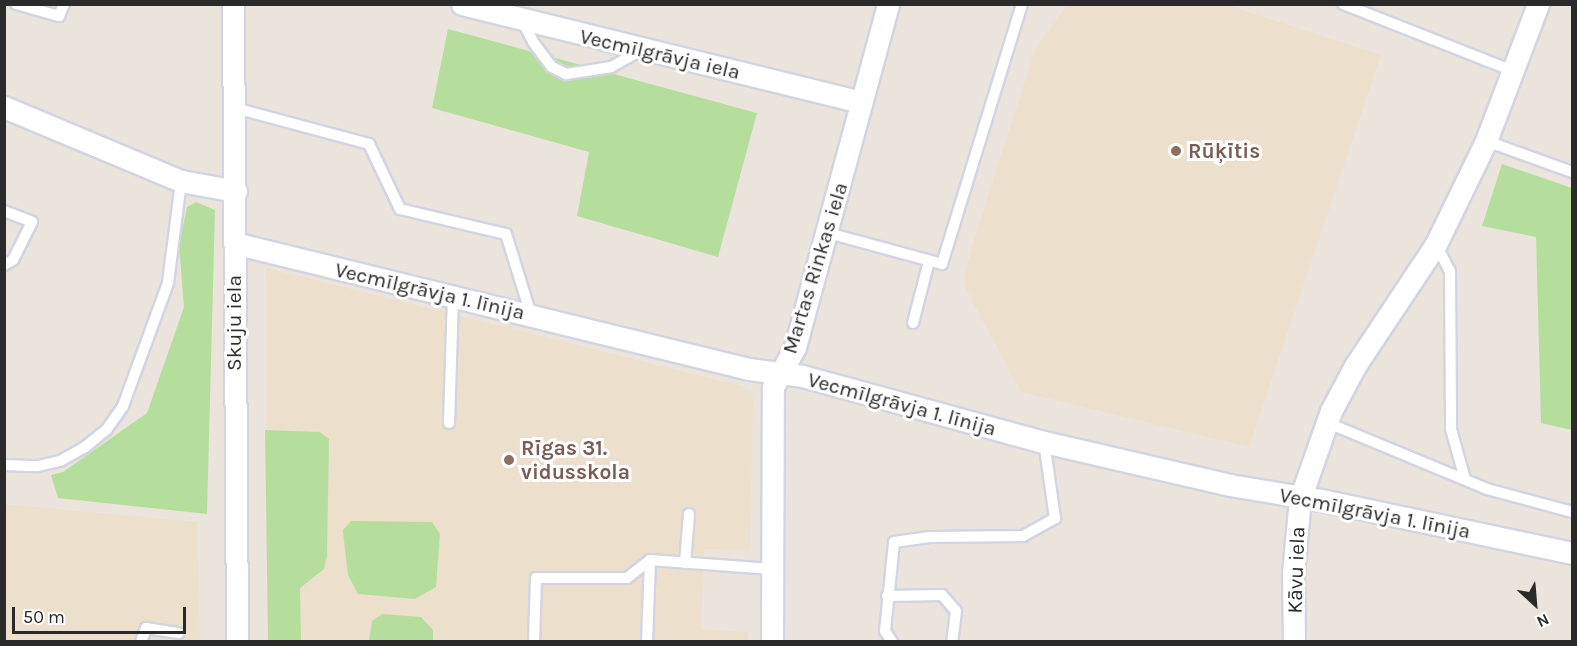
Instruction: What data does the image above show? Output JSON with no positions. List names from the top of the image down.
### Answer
{
  "streets": {
    "street": [
      "Vecmīlgrāvja iela",
      "Martas Rinkas iela",
      "Vecmīlgrāvja 1. līnija",
      "Skuju iela",
      "Kāvu iela"
    ]
  },
  "crossings": [
    ["Vecmīlgrāvja iela", "Martas Rinkas iela"],
    ["Martas Rinkas iela", "Vecmīlgrāvja 1. līnija"],
    ["Vecmīlgrāvja 1. līnija", "Skuju iela"],
    ["Vecmīlgrāvja 1. līnija", "Kāvu iela"]
  ],
  "places": ["Rūķītis", "Rīgas 31. vidusskola"],
  "scale_bar": "50 m",
  "north": "bottom right"
}
